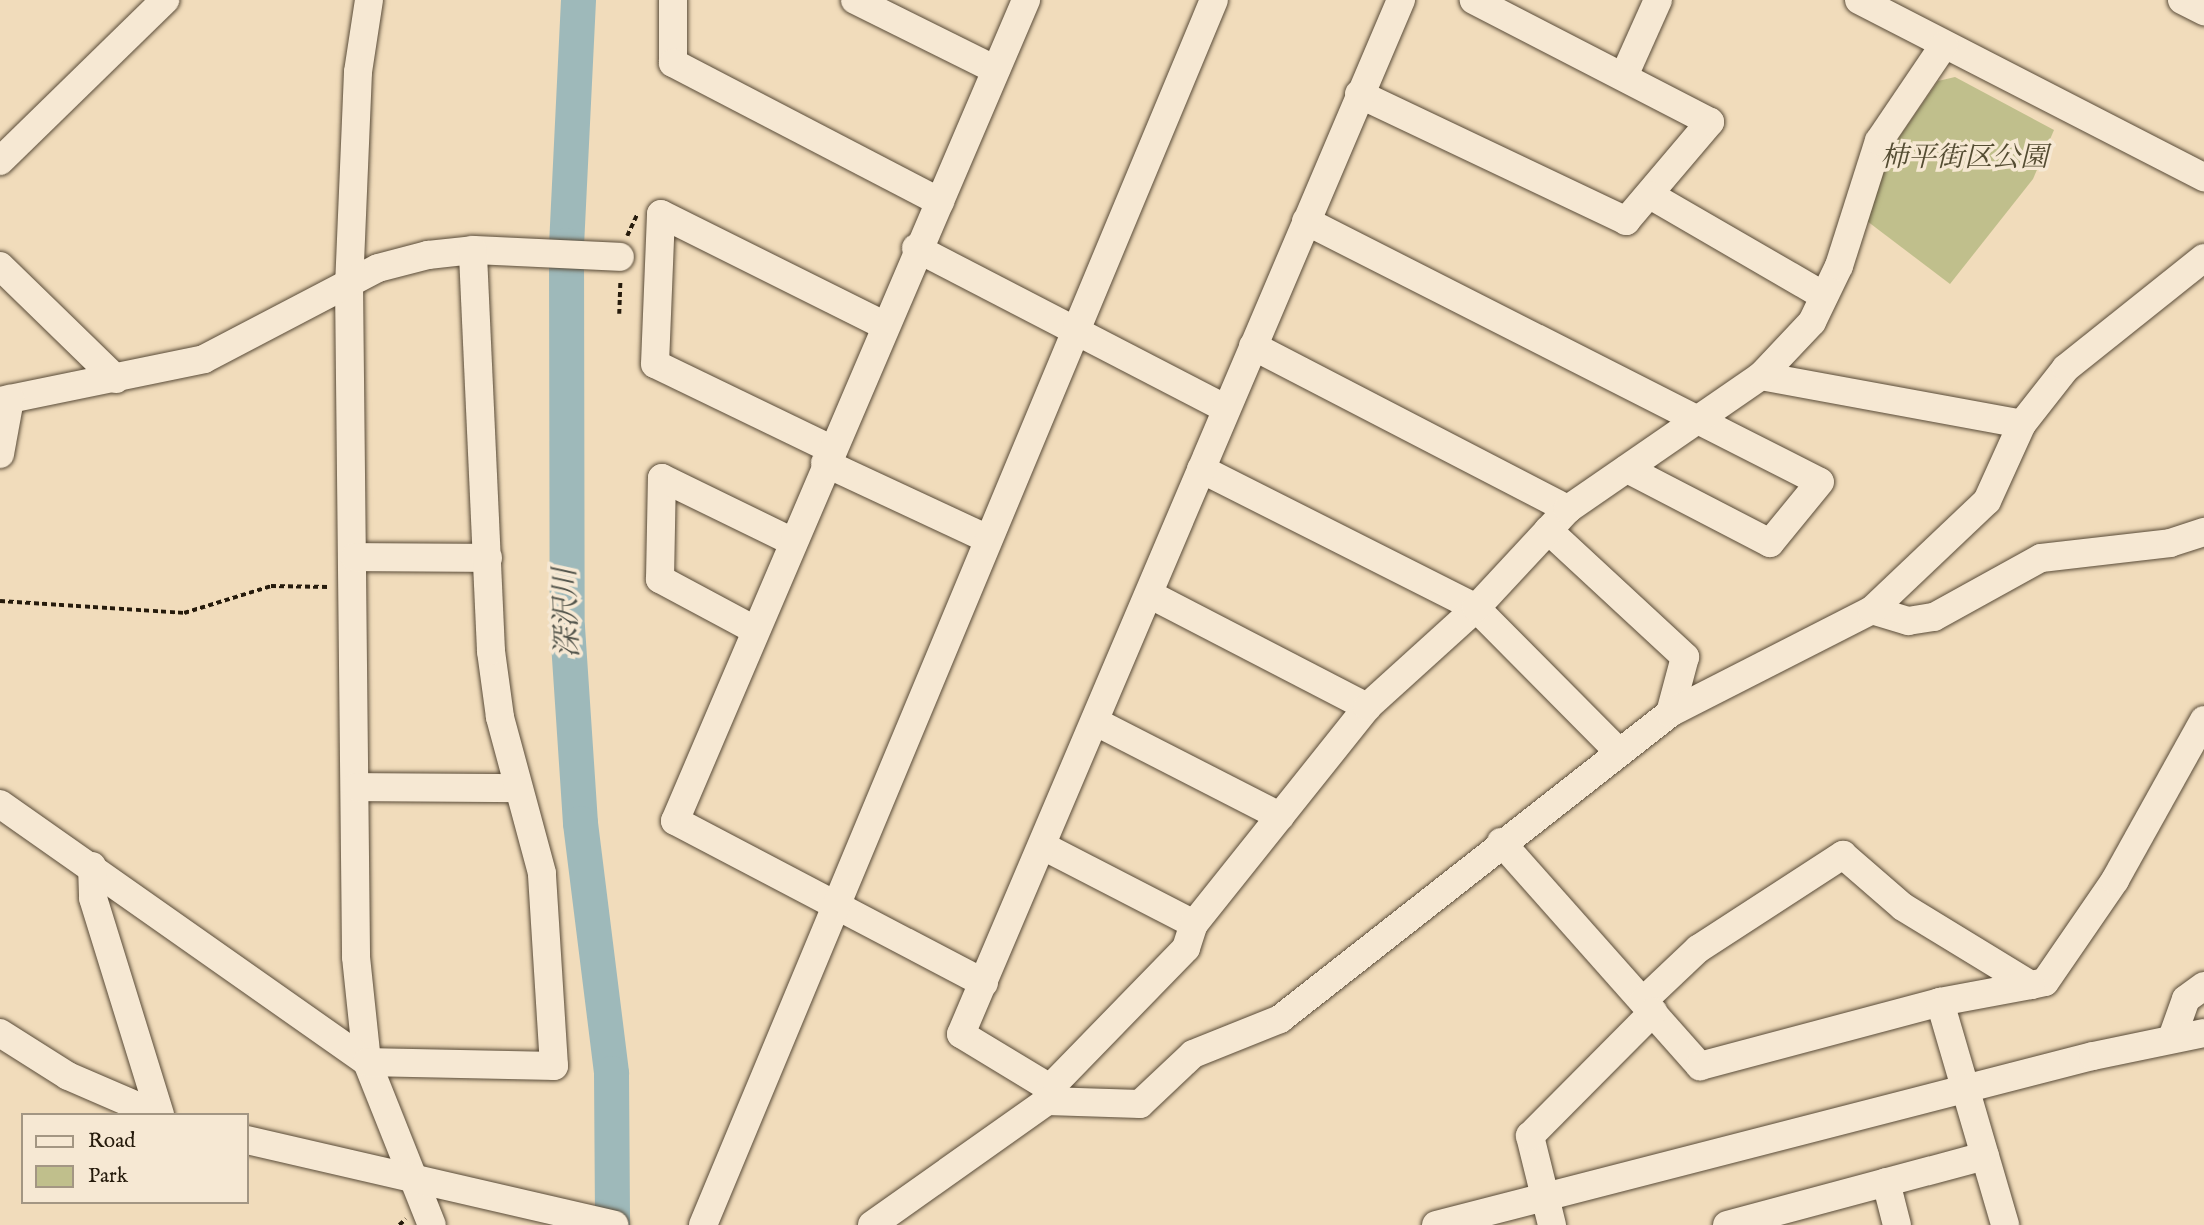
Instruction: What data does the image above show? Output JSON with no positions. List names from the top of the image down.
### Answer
{
  "water": ["深沢川"],
  "parks": ["柿平街区公園"],
  "legend": ["Road", "Park"]
}
